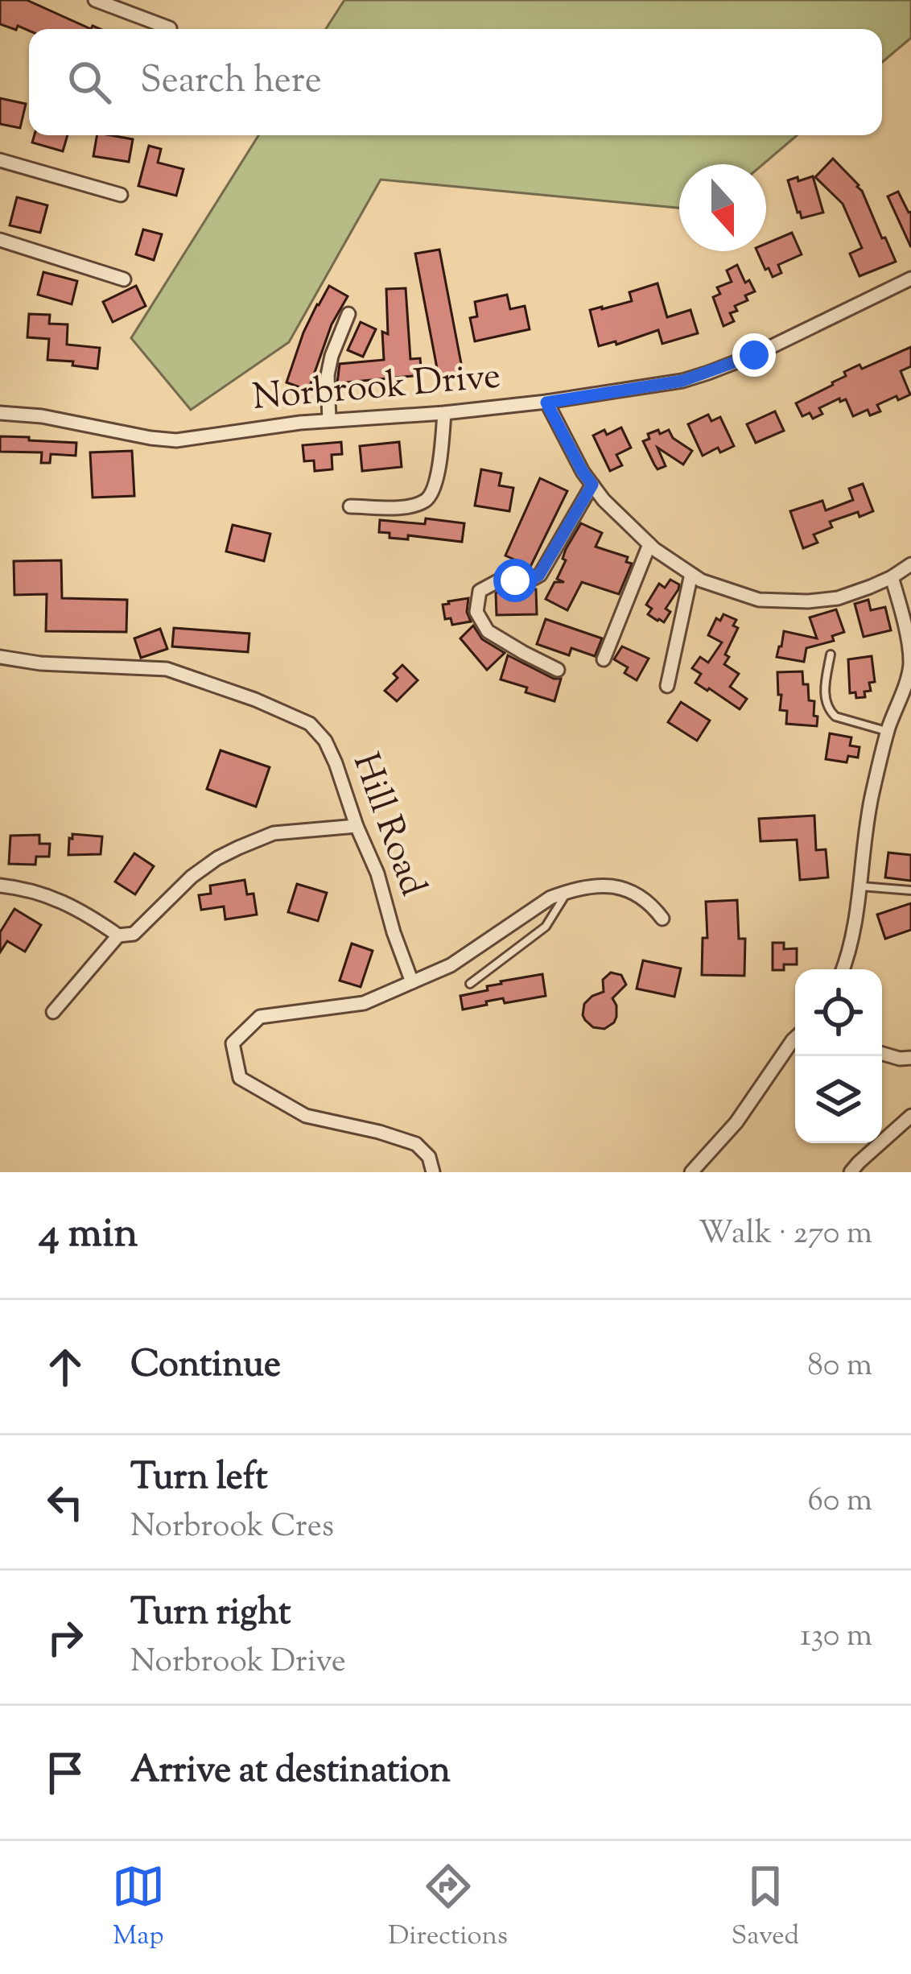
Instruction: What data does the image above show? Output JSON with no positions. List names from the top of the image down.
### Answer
{
  "streets": {
    "street": ["Norbrook Drive", "Hill Road"]
  },
  "north": "bottom",
  "page": {
    "search": "Search here",
    "heading": ["4 min", "Walk · 270 m"],
    "list": [
      ["Continue", "80 m"],
      ["Turn left", "Norbrook Cres", "60 m"],
      ["Turn right", "Norbrook Drive", "130 m"],
      "Arrive at destination"
    ],
    "nav": ["Map", "Directions", "Saved"]
  }
}
